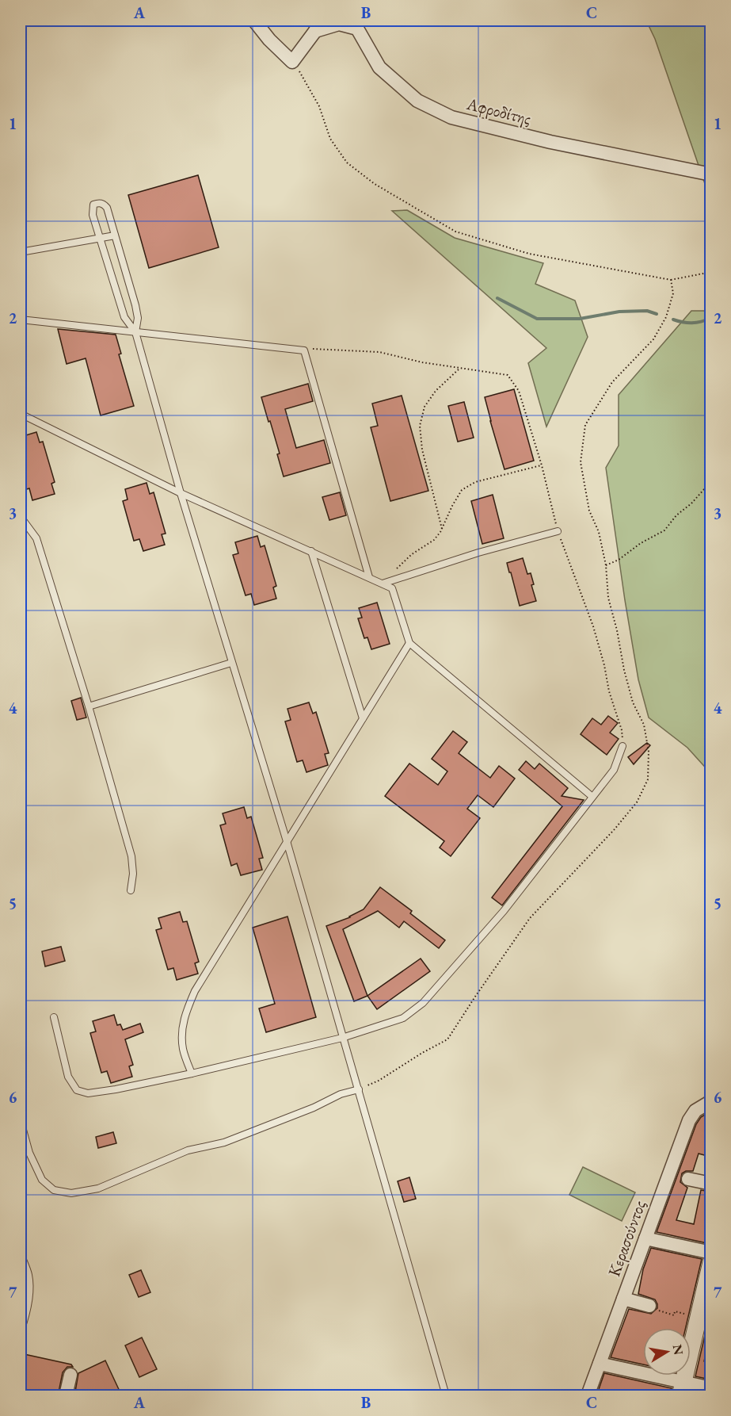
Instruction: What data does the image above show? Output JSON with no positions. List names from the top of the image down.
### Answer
{
  "streets": {
    "street": ["Αφροδίτης", "Κερασούντος"]
  },
  "north": "right",
  "grid": {
    "columns": ["A", "B", "C"],
    "rows": [
      "1",
      "2",
      "3",
      "4",
      "5",
      "6",
      "7"
    ]
  }
}
